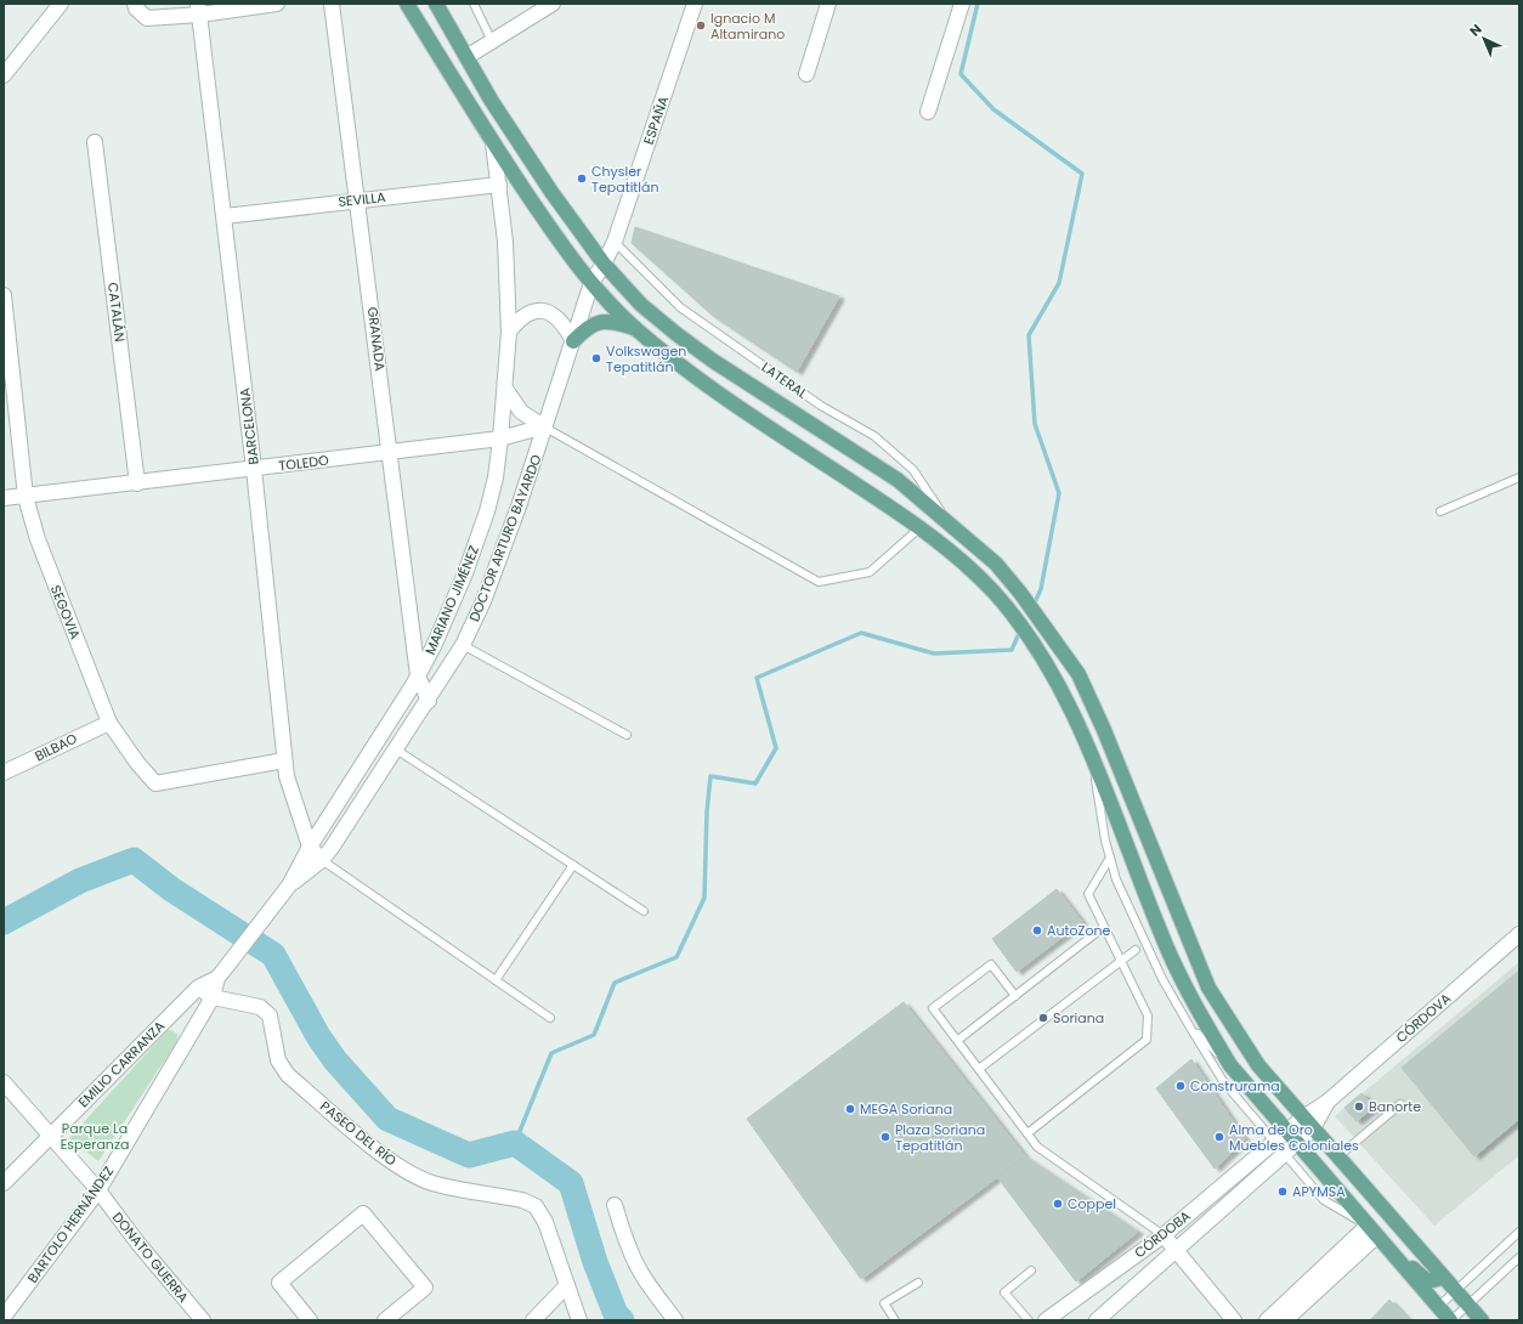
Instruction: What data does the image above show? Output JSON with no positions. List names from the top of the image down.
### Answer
{
  "streets": {
    "street": [
      "ESPAÑA",
      "SEVILLA",
      "CATALÁN",
      "GRANADA",
      "BARCELONA",
      "TOLEDO",
      "DOCTOR ARTURO BAYARDO",
      "MARIANO JIMÉNEZ",
      "SEGOVIA",
      "BILBAO",
      "CÓRDOVA",
      "EMILIO CARRANZA",
      "PASEO DEL RÍO",
      "BARTOLO HERNÁNDEZ",
      "CÓRDOBA",
      "DONATO GUERRA"
    ],
    "lane": ["LATERAL"]
  },
  "crossings": [
    ["ESPAÑA", "LATERAL"],
    ["ESPAÑA", "DOCTOR ARTURO BAYARDO"],
    ["SEVILLA", "GRANADA"],
    ["SEVILLA", "BARCELONA"],
    ["SEVILLA", "MARIANO JIMÉNEZ"],
    ["CATALÁN", "TOLEDO"],
    ["GRANADA", "TOLEDO"],
    ["GRANADA", "DOCTOR ARTURO BAYARDO"],
    ["GRANADA", "MARIANO JIMÉNEZ"],
    ["BARCELONA", "TOLEDO"],
    ["BARCELONA", "MARIANO JIMÉNEZ"],
    ["BARCELONA", "SEGOVIA"],
    ["TOLEDO", "DOCTOR ARTURO BAYARDO"],
    ["TOLEDO", "MARIANO JIMÉNEZ"],
    ["TOLEDO", "SEGOVIA"],
    ["DOCTOR ARTURO BAYARDO", "MARIANO JIMÉNEZ"],
    ["MARIANO JIMÉNEZ", "EMILIO CARRANZA"],
    ["MARIANO JIMÉNEZ", "PASEO DEL RÍO"],
    ["MARIANO JIMÉNEZ", "BARTOLO HERNÁNDEZ"],
    ["SEGOVIA", "BILBAO"],
    ["CÓRDOVA", "CÓRDOBA"],
    ["EMILIO CARRANZA", "PASEO DEL RÍO"],
    ["EMILIO CARRANZA", "DONATO GUERRA"],
    ["PASEO DEL RÍO", "BARTOLO HERNÁNDEZ"],
    ["BARTOLO HERNÁNDEZ", "DONATO GUERRA"]
  ],
  "parks": ["Parque La Esperanza"],
  "places": [
    "Ignacio M Altamirano",
    "Chysler Tepatitlán",
    "Volkswagen Tepatitlán",
    "AutoZone",
    "Soriana",
    "Construrama",
    "Banorte",
    "MEGA Soriana",
    "Plaza Soriana Tepatitlán",
    "Alma de Oro Muebles Coloniales",
    "APYMSA",
    "Coppel"
  ],
  "north": "top left"
}
